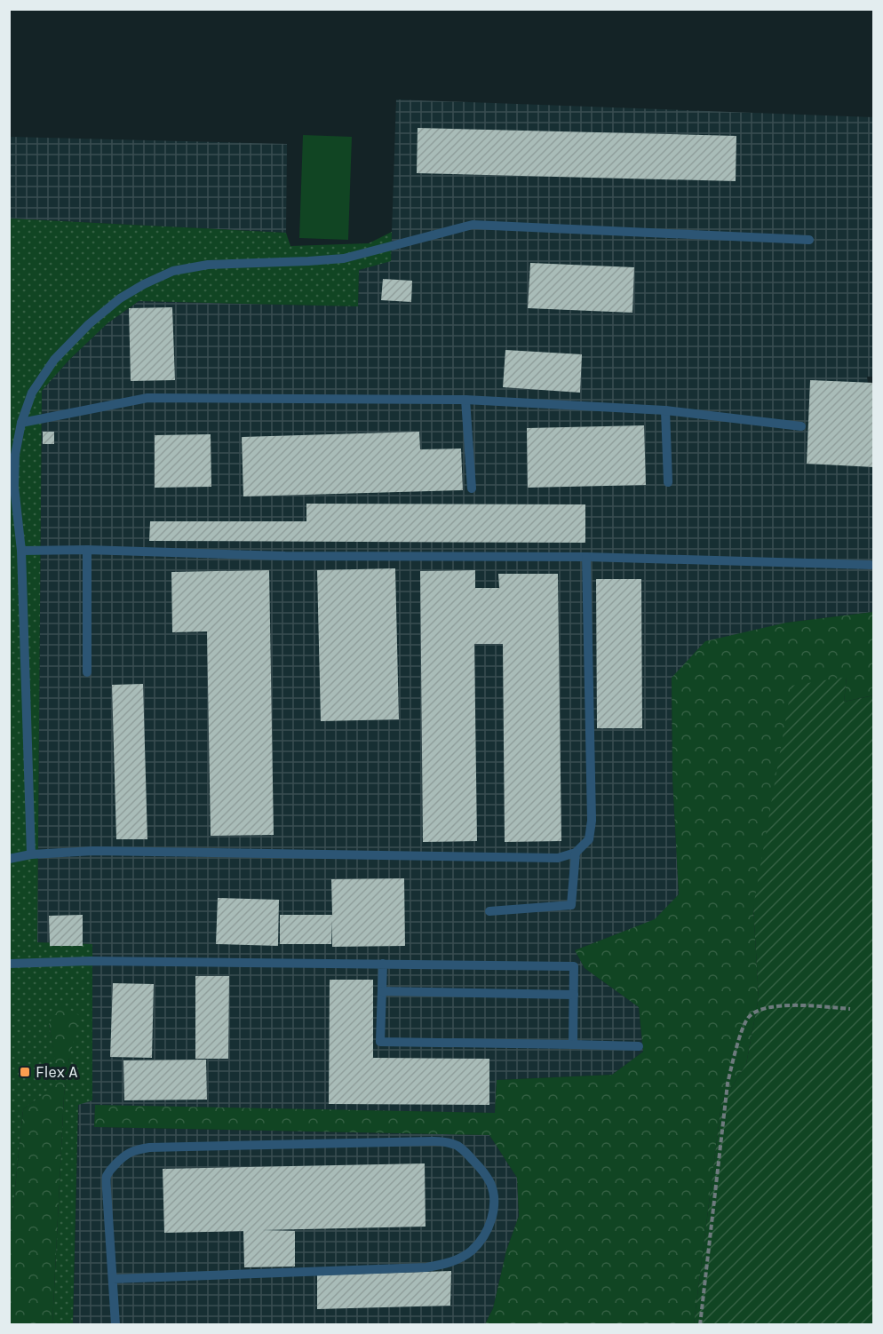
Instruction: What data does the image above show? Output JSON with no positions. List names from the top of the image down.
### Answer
{
  "places": {
    "transit": ["Flex A"]
  }
}
